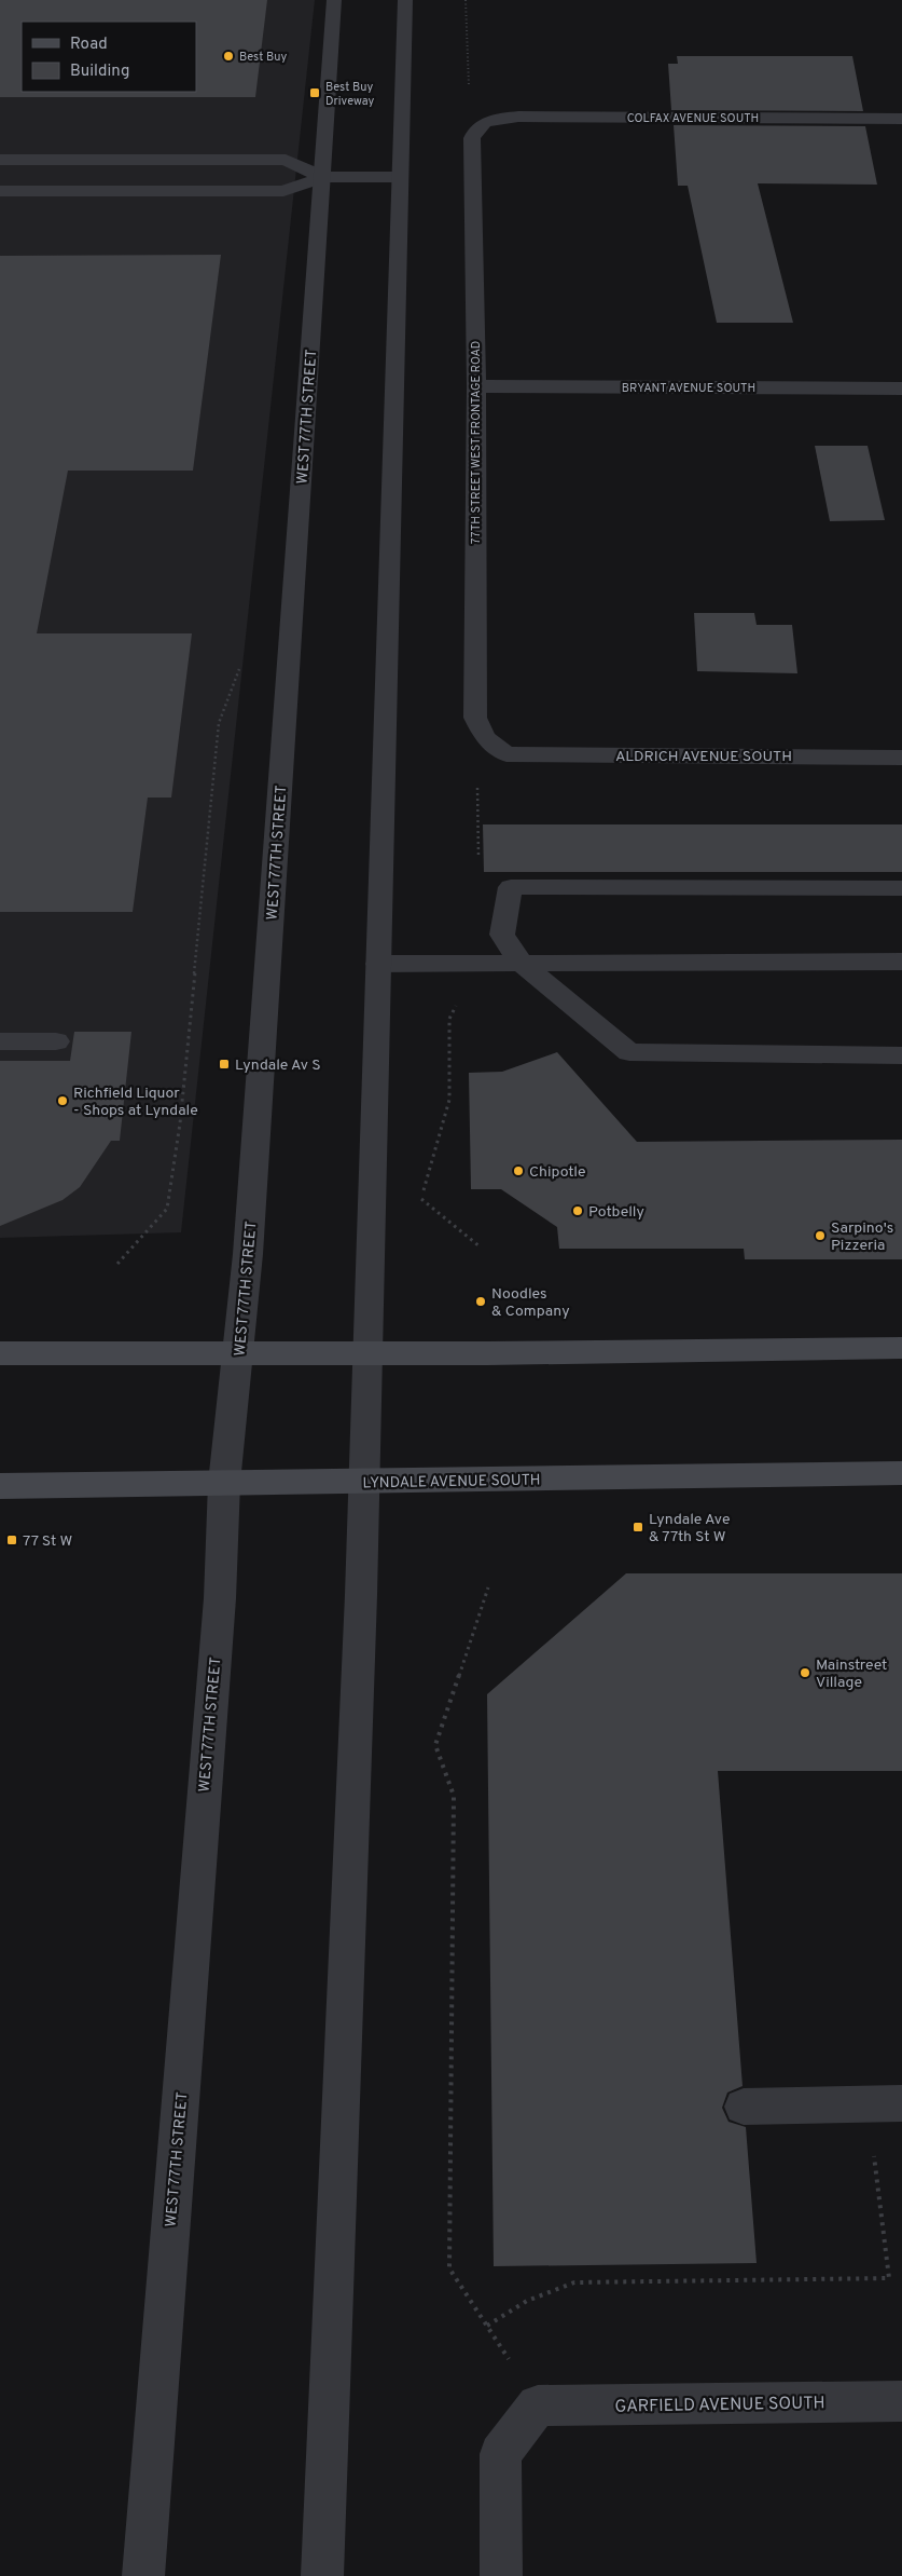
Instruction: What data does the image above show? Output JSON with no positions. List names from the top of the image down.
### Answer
{
  "streets": {
    "main road": ["LYNDALE AVENUE SOUTH"],
    "street": [
      "COLFAX AVENUE SOUTH",
      "BRYANT AVENUE SOUTH",
      "WEST 77TH STREET",
      "77TH STREET WEST FRONTAGE ROAD",
      "ALDRICH AVENUE SOUTH",
      "GARFIELD AVENUE SOUTH"
    ]
  },
  "crossings": [
    ["COLFAX AVENUE SOUTH", "77TH STREET WEST FRONTAGE ROAD"],
    ["BRYANT AVENUE SOUTH", "77TH STREET WEST FRONTAGE ROAD"],
    ["WEST 77TH STREET", "LYNDALE AVENUE SOUTH"],
    ["77TH STREET WEST FRONTAGE ROAD", "ALDRICH AVENUE SOUTH"]
  ],
  "places": {
    "other": [
      "Best Buy",
      "Richfield Liquor - Shops at Lyndale",
      "Chipotle",
      "Potbelly",
      "Sarpino's Pizzeria",
      "Noodles & Company",
      "Mainstreet Village"
    ],
    "transit": [
      "Best Buy Driveway",
      "Lyndale Av S",
      "Lyndale Ave & 77th St W",
      "77 St W"
    ]
  },
  "legend": ["Road", "Building"]
}
